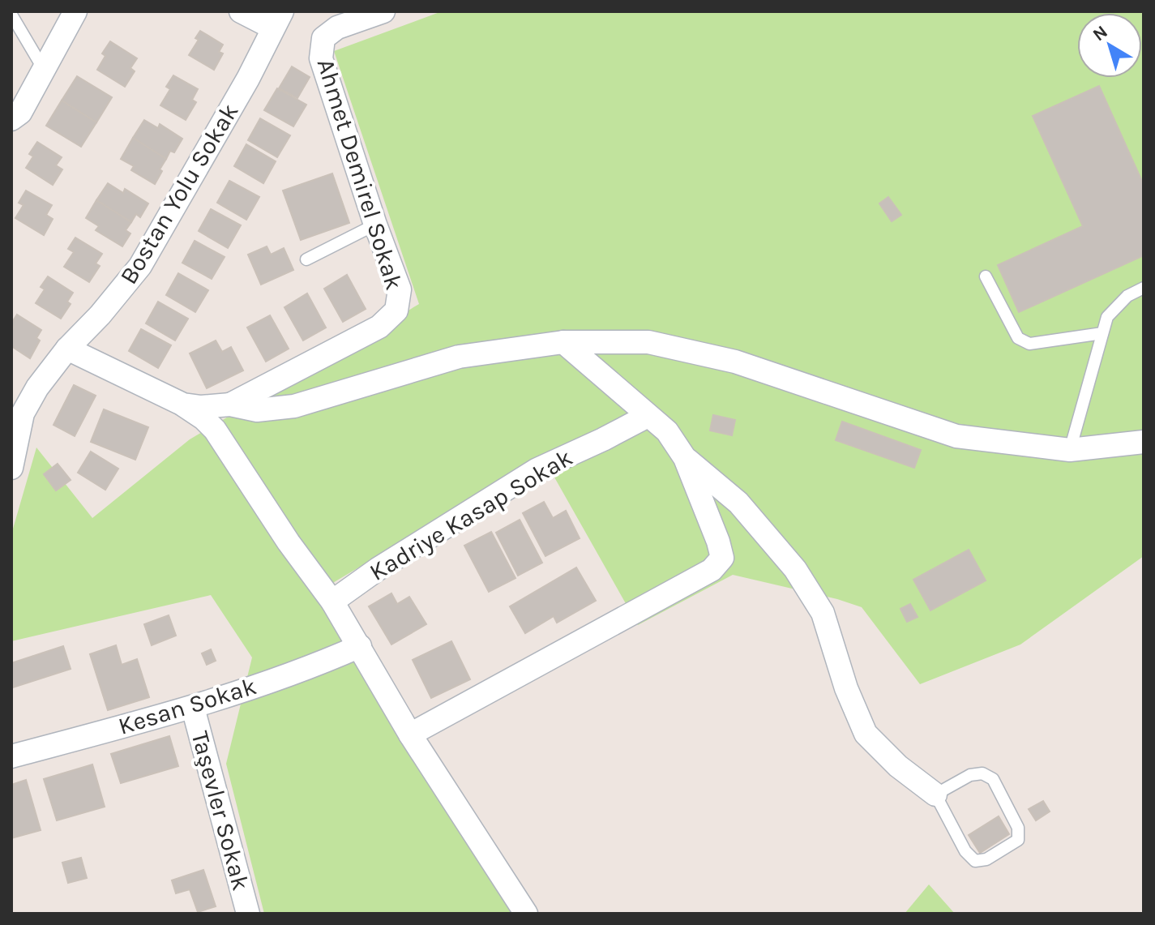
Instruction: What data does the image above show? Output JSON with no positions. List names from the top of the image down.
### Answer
{
  "streets": {
    "street": [
      "Ahmet Demirel Sokak",
      "Bostan Yolu Sokak",
      "Kadriye Kasap Sokak",
      "Kesan Sokak",
      "Taşevler Sokak"
    ]
  },
  "crossings": [
    ["Kesan Sokak", "Taşevler Sokak"]
  ],
  "north": "top left"
}
